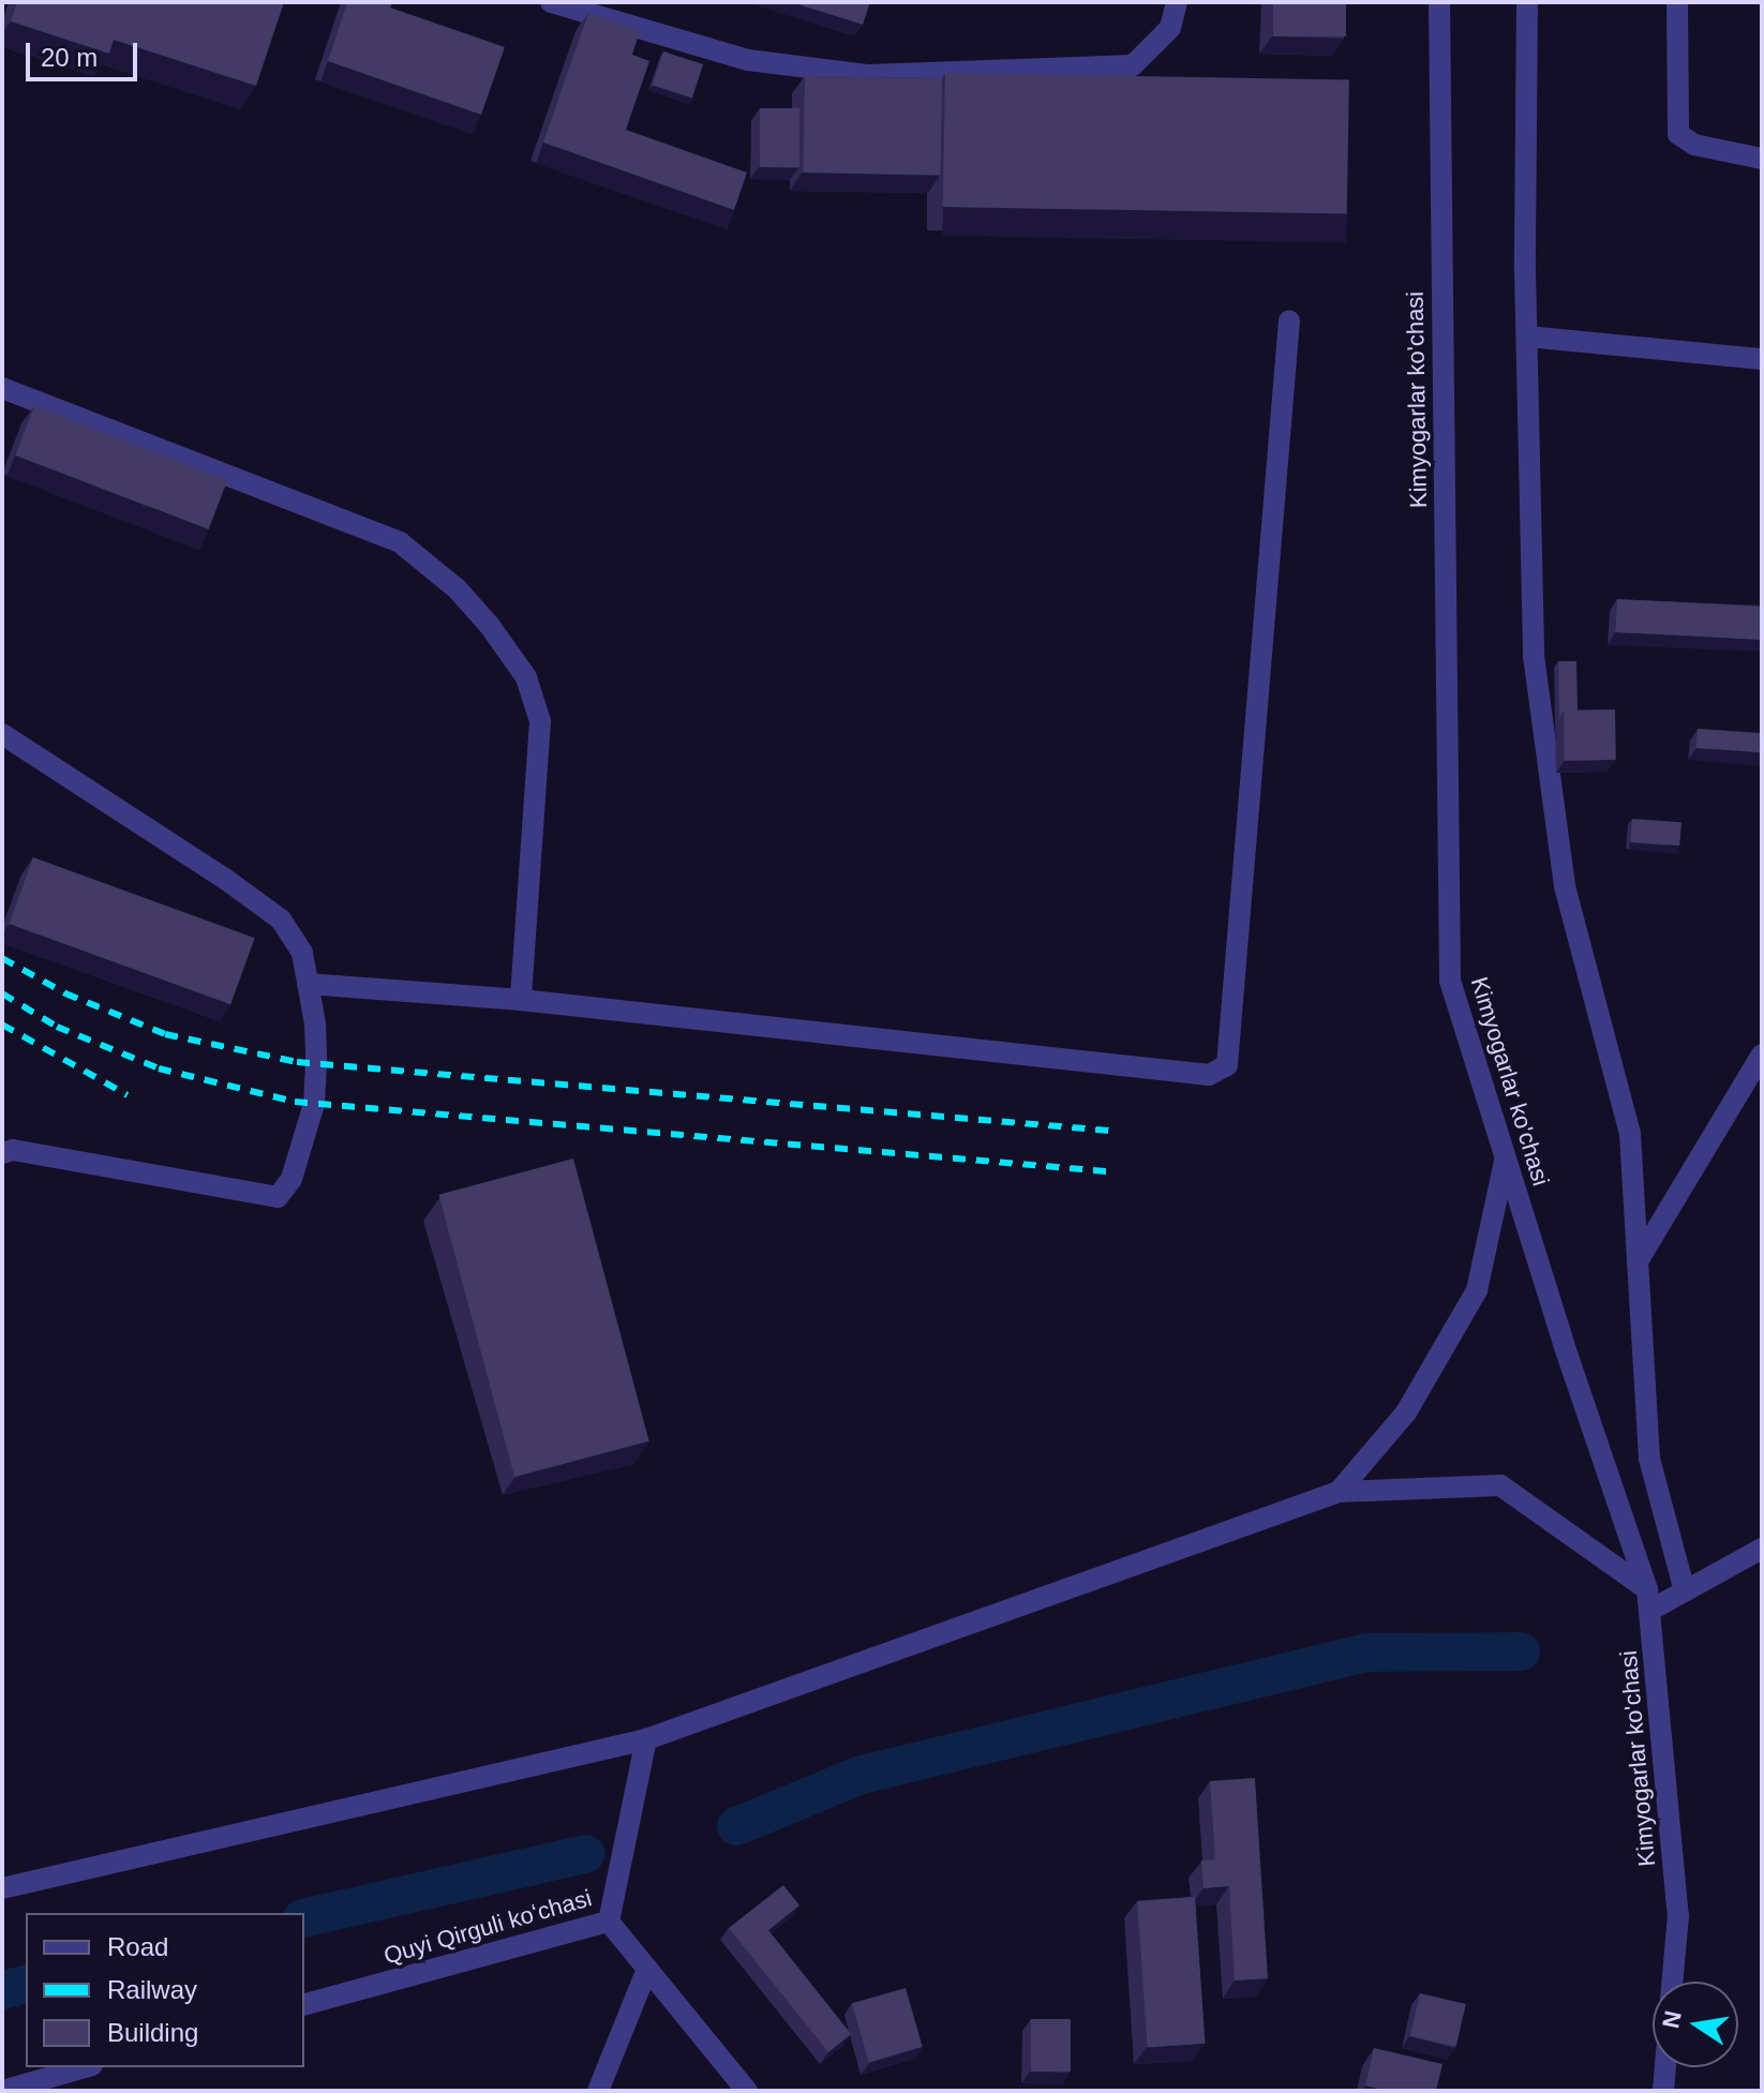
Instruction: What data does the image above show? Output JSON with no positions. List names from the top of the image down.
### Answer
{
  "streets": {
    "street": ["Kimyogarlar ko'chasi", "Quyi Qirguli koʻchasi"]
  },
  "legend": ["Road", "Railway", "Building"],
  "scale_bar": "20 m",
  "north": "left"
}
